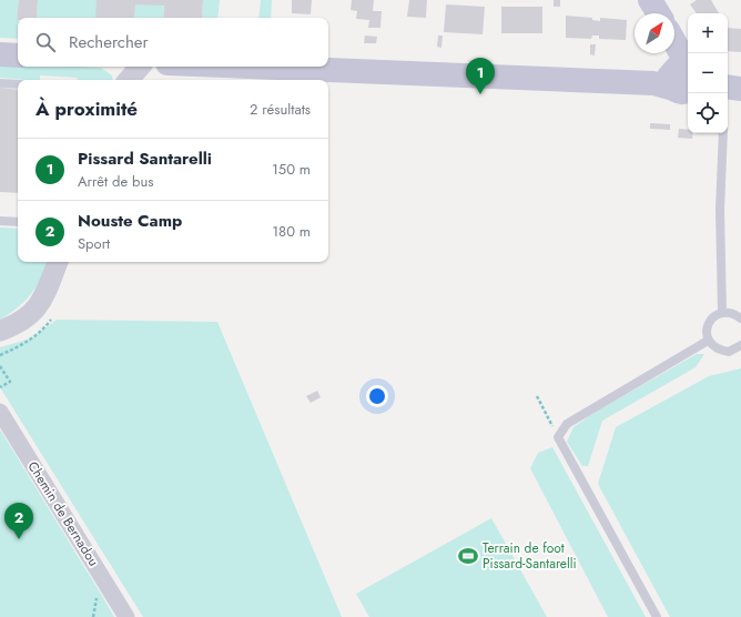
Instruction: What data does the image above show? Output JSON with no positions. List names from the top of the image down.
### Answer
{
  "streets": {
    "street": ["Chemin de Bernadou"]
  },
  "places": {
    "sports": ["Terrain de foot Pissard-Santarelli"]
  },
  "north": "top right",
  "page": {
    "map_buttons": ["+", "−"],
    "search": "Rechercher",
    "pins": ["1", "2"],
    "heading": ["À proximité", "2 résultats"],
    "list": [
      {
        "mark": "1",
        "name": "Pissard Santarelli",
        "note": "Arrêt de bus",
        "value": "150 m"
      },
      {
        "mark": "2",
        "name": "Nouste Camp",
        "note": "Sport",
        "value": "180 m"
      }
    ]
  }
}
